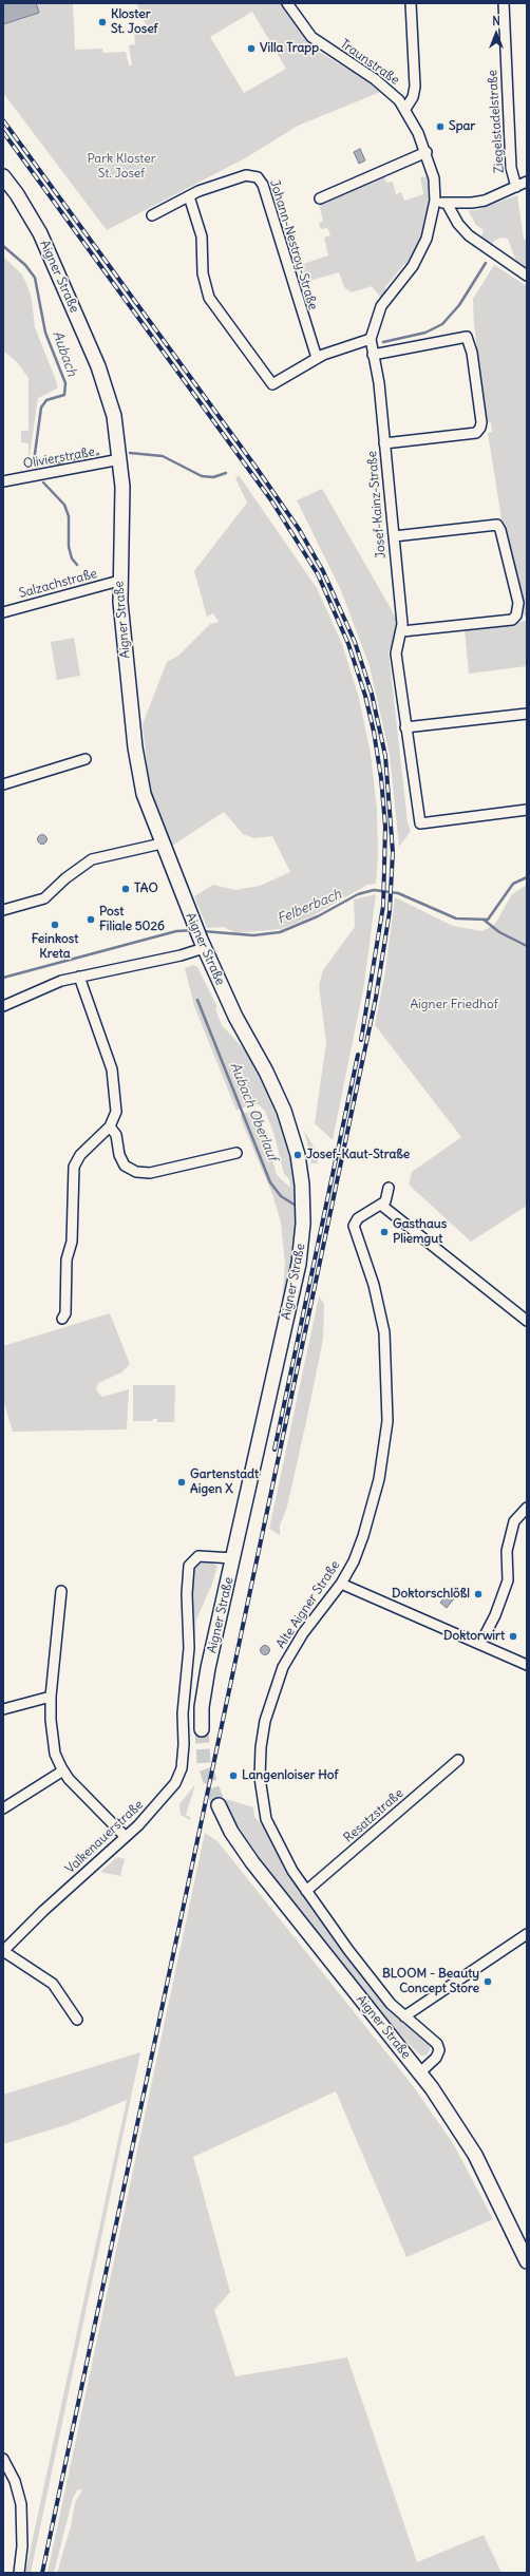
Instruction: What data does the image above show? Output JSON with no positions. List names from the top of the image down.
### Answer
{
  "streets": {
    "main road": ["Aigner Straße"],
    "street": [
      "Traunstraße",
      "Ziegelstadelstraße",
      "Johann-Nestroy-Straße",
      "Olivierstraße",
      "Josef-Kainz-Straße",
      "Salzachstraße",
      "Alte Aigner Straße",
      "Resatzstraße",
      "Valkenauerstraße"
    ]
  },
  "crossings": [
    ["Traunstraße", "Josef-Kainz-Straße"],
    ["Aigner Straße", "Olivierstraße"],
    ["Aigner Straße", "Salzachstraße"],
    ["Aigner Straße", "Alte Aigner Straße"],
    ["Aigner Straße", "Valkenauerstraße"],
    ["Alte Aigner Straße", "Resatzstraße"]
  ],
  "water": ["Aubach", "Felberbach", "Aubach Oberlauf"],
  "parks": ["Park Kloster St. Josef", "Aigner Friedhof"],
  "places": [
    "Kloster St. Josef",
    "Villa Trapp",
    "Spar",
    "TAO",
    "Post Filiale 5026",
    "Feinkost Kreta",
    "Josef-Kaut-Straße",
    "Gasthaus Pliemgut",
    "Gartenstadt Aigen X",
    "Doktorschlößl",
    "Doktorwirt",
    "Langenloiser Hof",
    "BLOOM - Beauty Concept Store"
  ],
  "north": "top"
}
